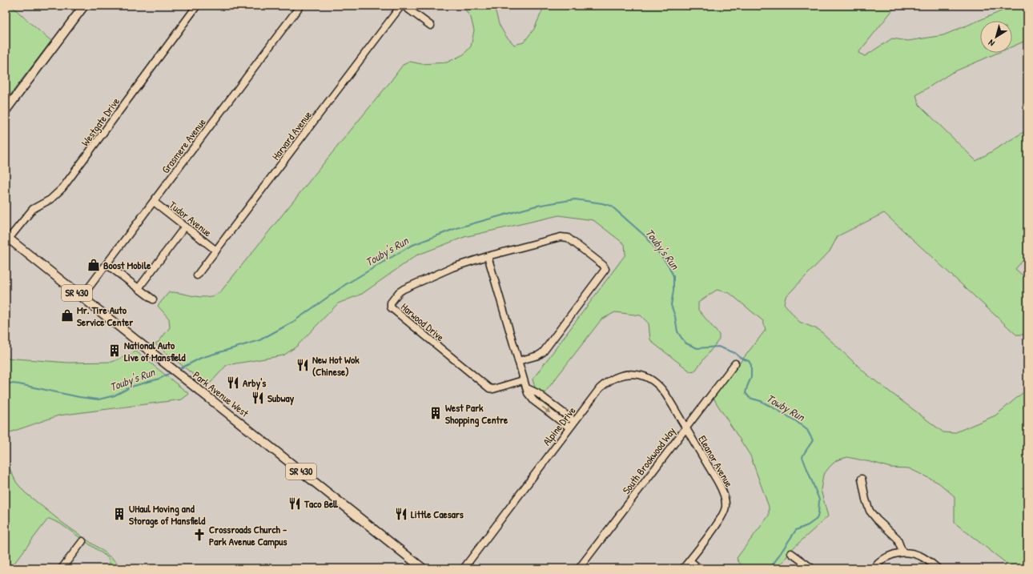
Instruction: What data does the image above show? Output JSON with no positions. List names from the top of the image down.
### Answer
{
  "streets": {
    "main road": ["SR 430", "Park Avenue West"],
    "street": [
      "Westgate Drive",
      "Harvard Avenue",
      "Grasmere Avenue",
      "Tudor Avenue",
      "Harwood Drive",
      "Alpine Drive",
      "South Brookwood Way",
      "Eleanor Avenue"
    ]
  },
  "crossings": [
    ["Westgate Drive", "Park Avenue West"],
    ["Harvard Avenue", "Tudor Avenue"],
    ["Grasmere Avenue", "Tudor Avenue"],
    ["Grasmere Avenue", "Park Avenue West"],
    ["Alpine Drive", "South Brookwood Way"],
    ["Alpine Drive", "Eleanor Avenue"],
    ["South Brookwood Way", "Eleanor Avenue"]
  ],
  "water": ["Touby's Run", "Towby Run"],
  "places": {
    "shop": ["Boost Mobile", "Mr. Tire Auto Service Center"],
    "building": ["National Auto Live of Mansfield", "West Park Shopping Centre", "UHaul Moving and Storage of Mansfield"],
    "restaurant": [
      "New Hot Wok (Chinese)",
      "Arby's",
      "Subway",
      "Taco Bell",
      "Little Caesars"
    ],
    "church": ["Crossroads Church - Park Avenue Campus"]
  },
  "north": "bottom left"
}
